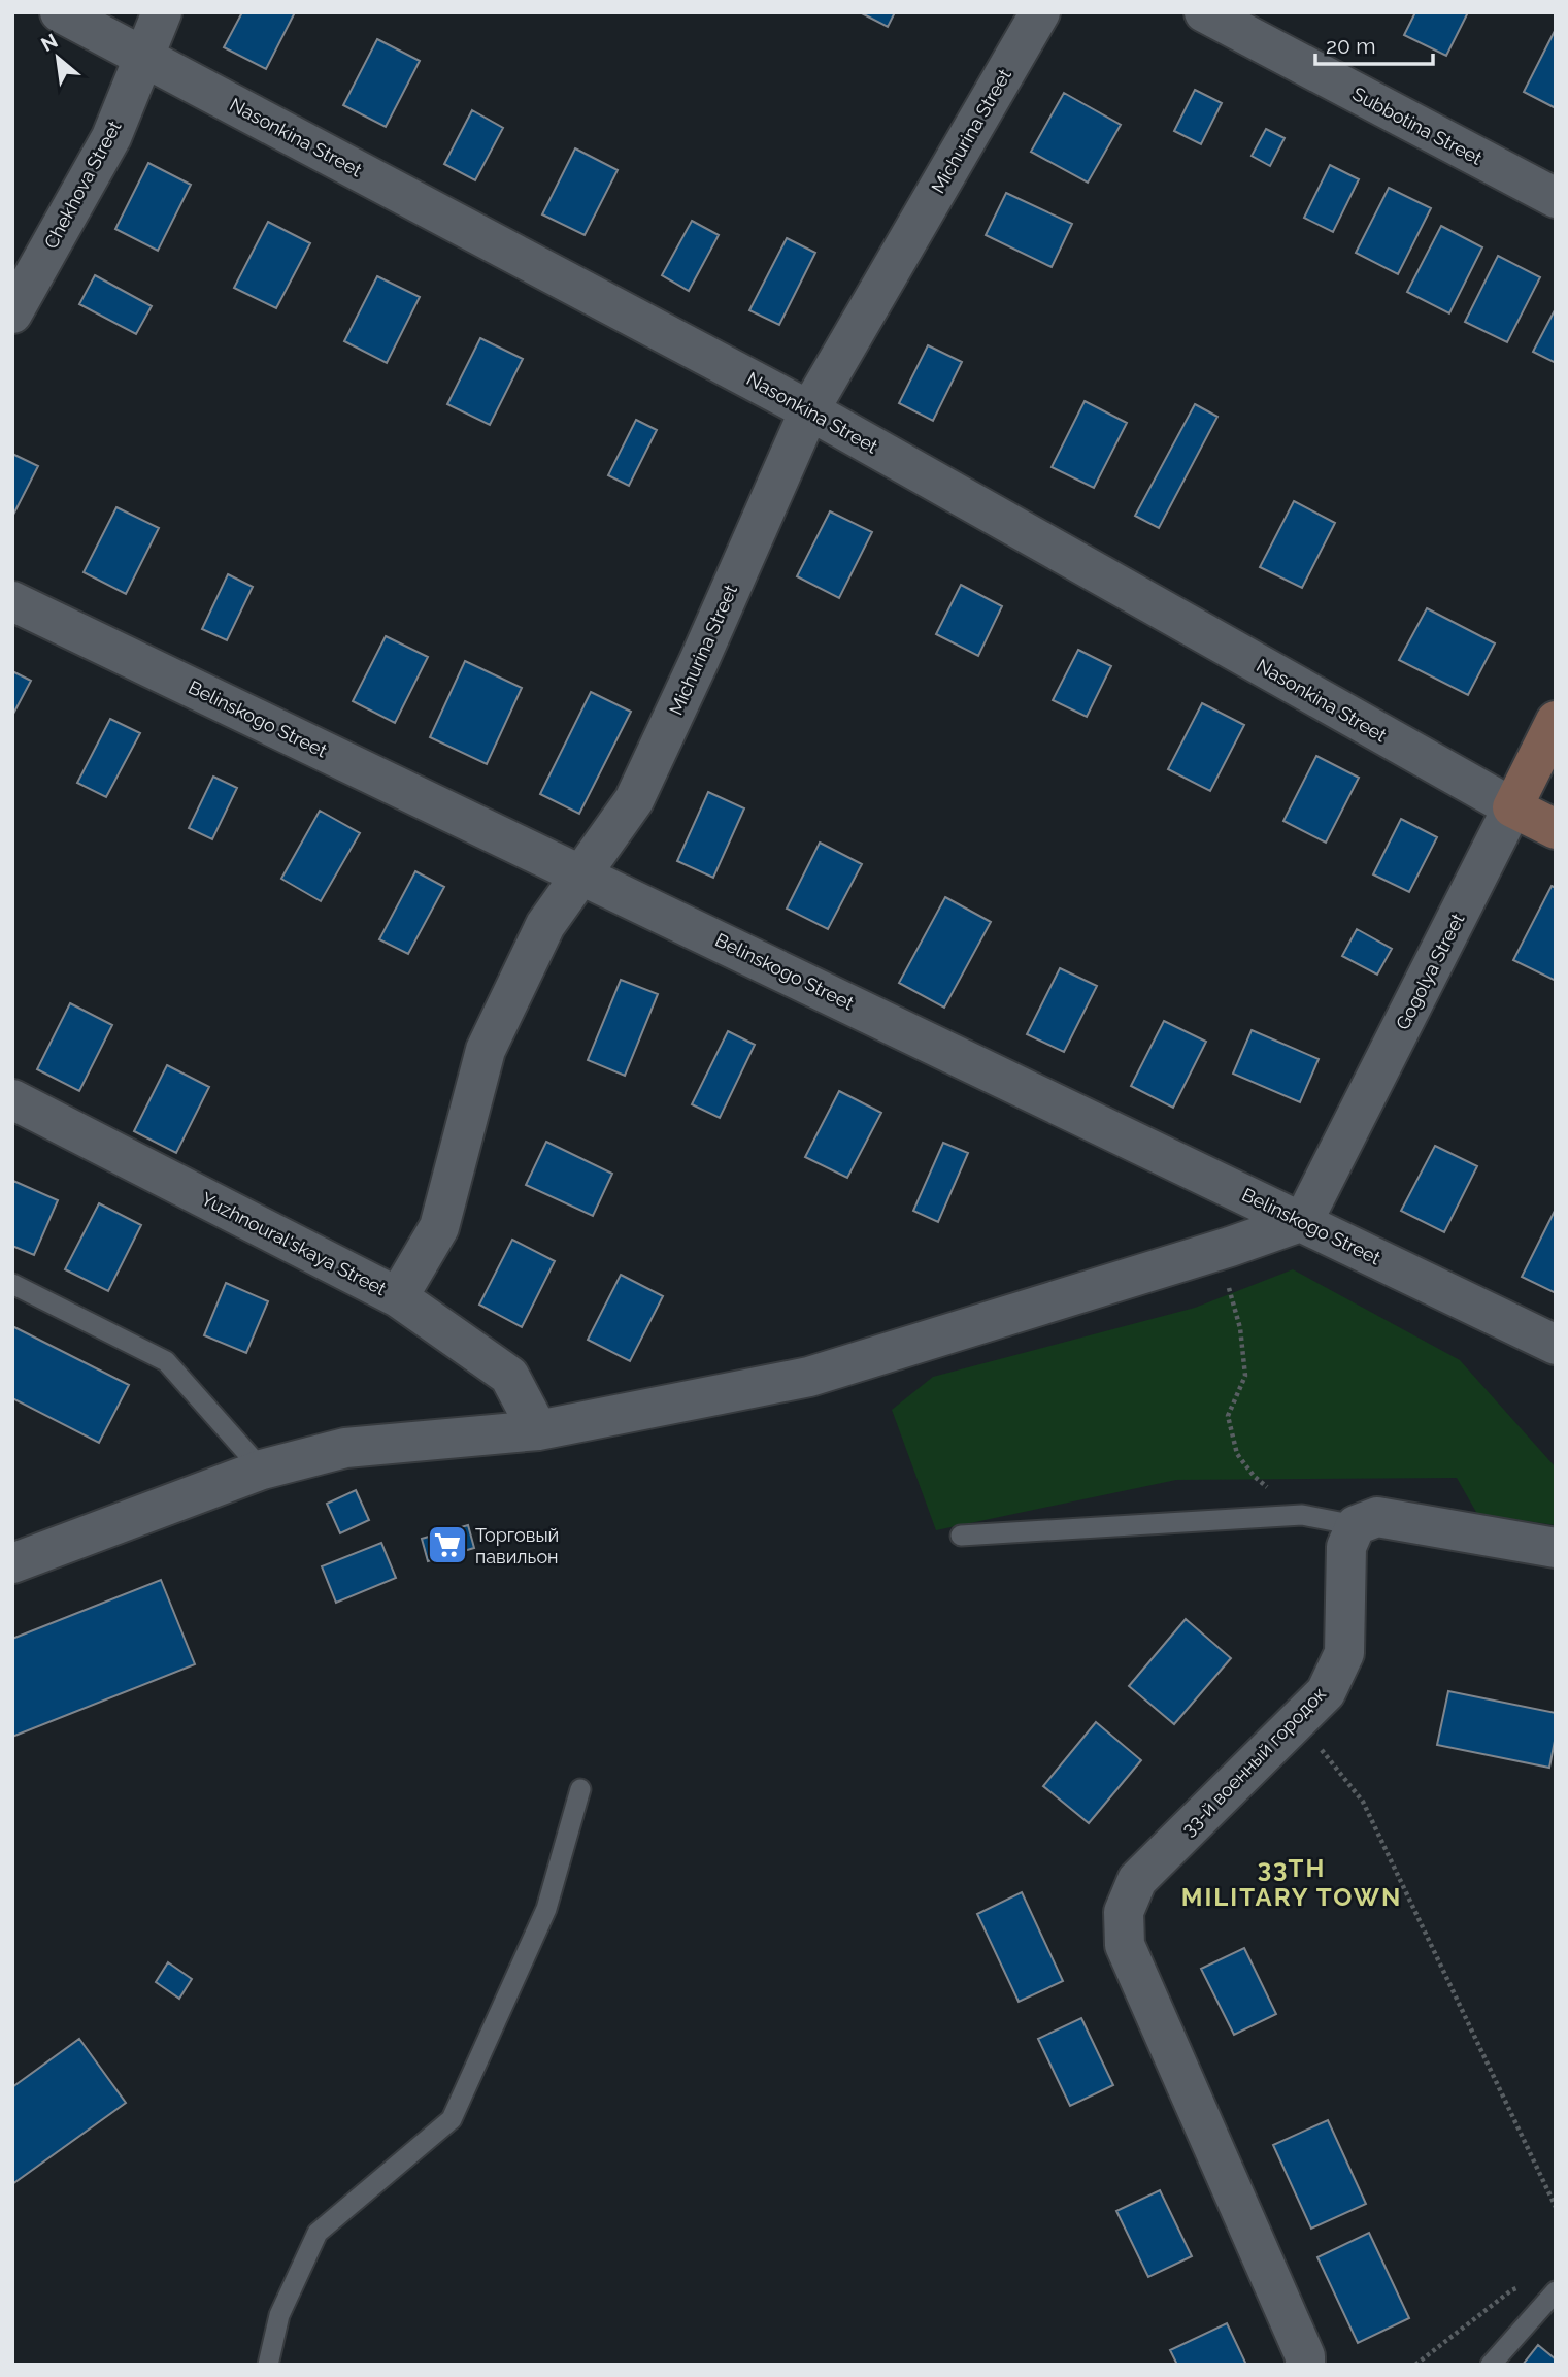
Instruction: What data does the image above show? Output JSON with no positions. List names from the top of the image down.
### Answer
{
  "streets": {
    "street": [
      "Subbotina Street",
      "Michurina Street",
      "Nasonkina Street",
      "Chekhova Street",
      "Belinskogo Street",
      "Gogolya Street",
      "Yuzhnoural'skaya Street",
      "33-й военный городок"
    ]
  },
  "crossings": [
    ["Michurina Street", "Nasonkina Street"],
    ["Michurina Street", "Belinskogo Street"],
    ["Michurina Street", "Yuzhnoural'skaya Street"],
    ["Nasonkina Street", "Chekhova Street"],
    ["Nasonkina Street", "Gogolya Street"],
    ["Belinskogo Street", "Gogolya Street"]
  ],
  "districts": ["33TH MILITARY TOWN"],
  "places": {
    "supermarket": ["Торговый павильон"]
  },
  "scale_bar": "20 m",
  "north": "top left"
}
